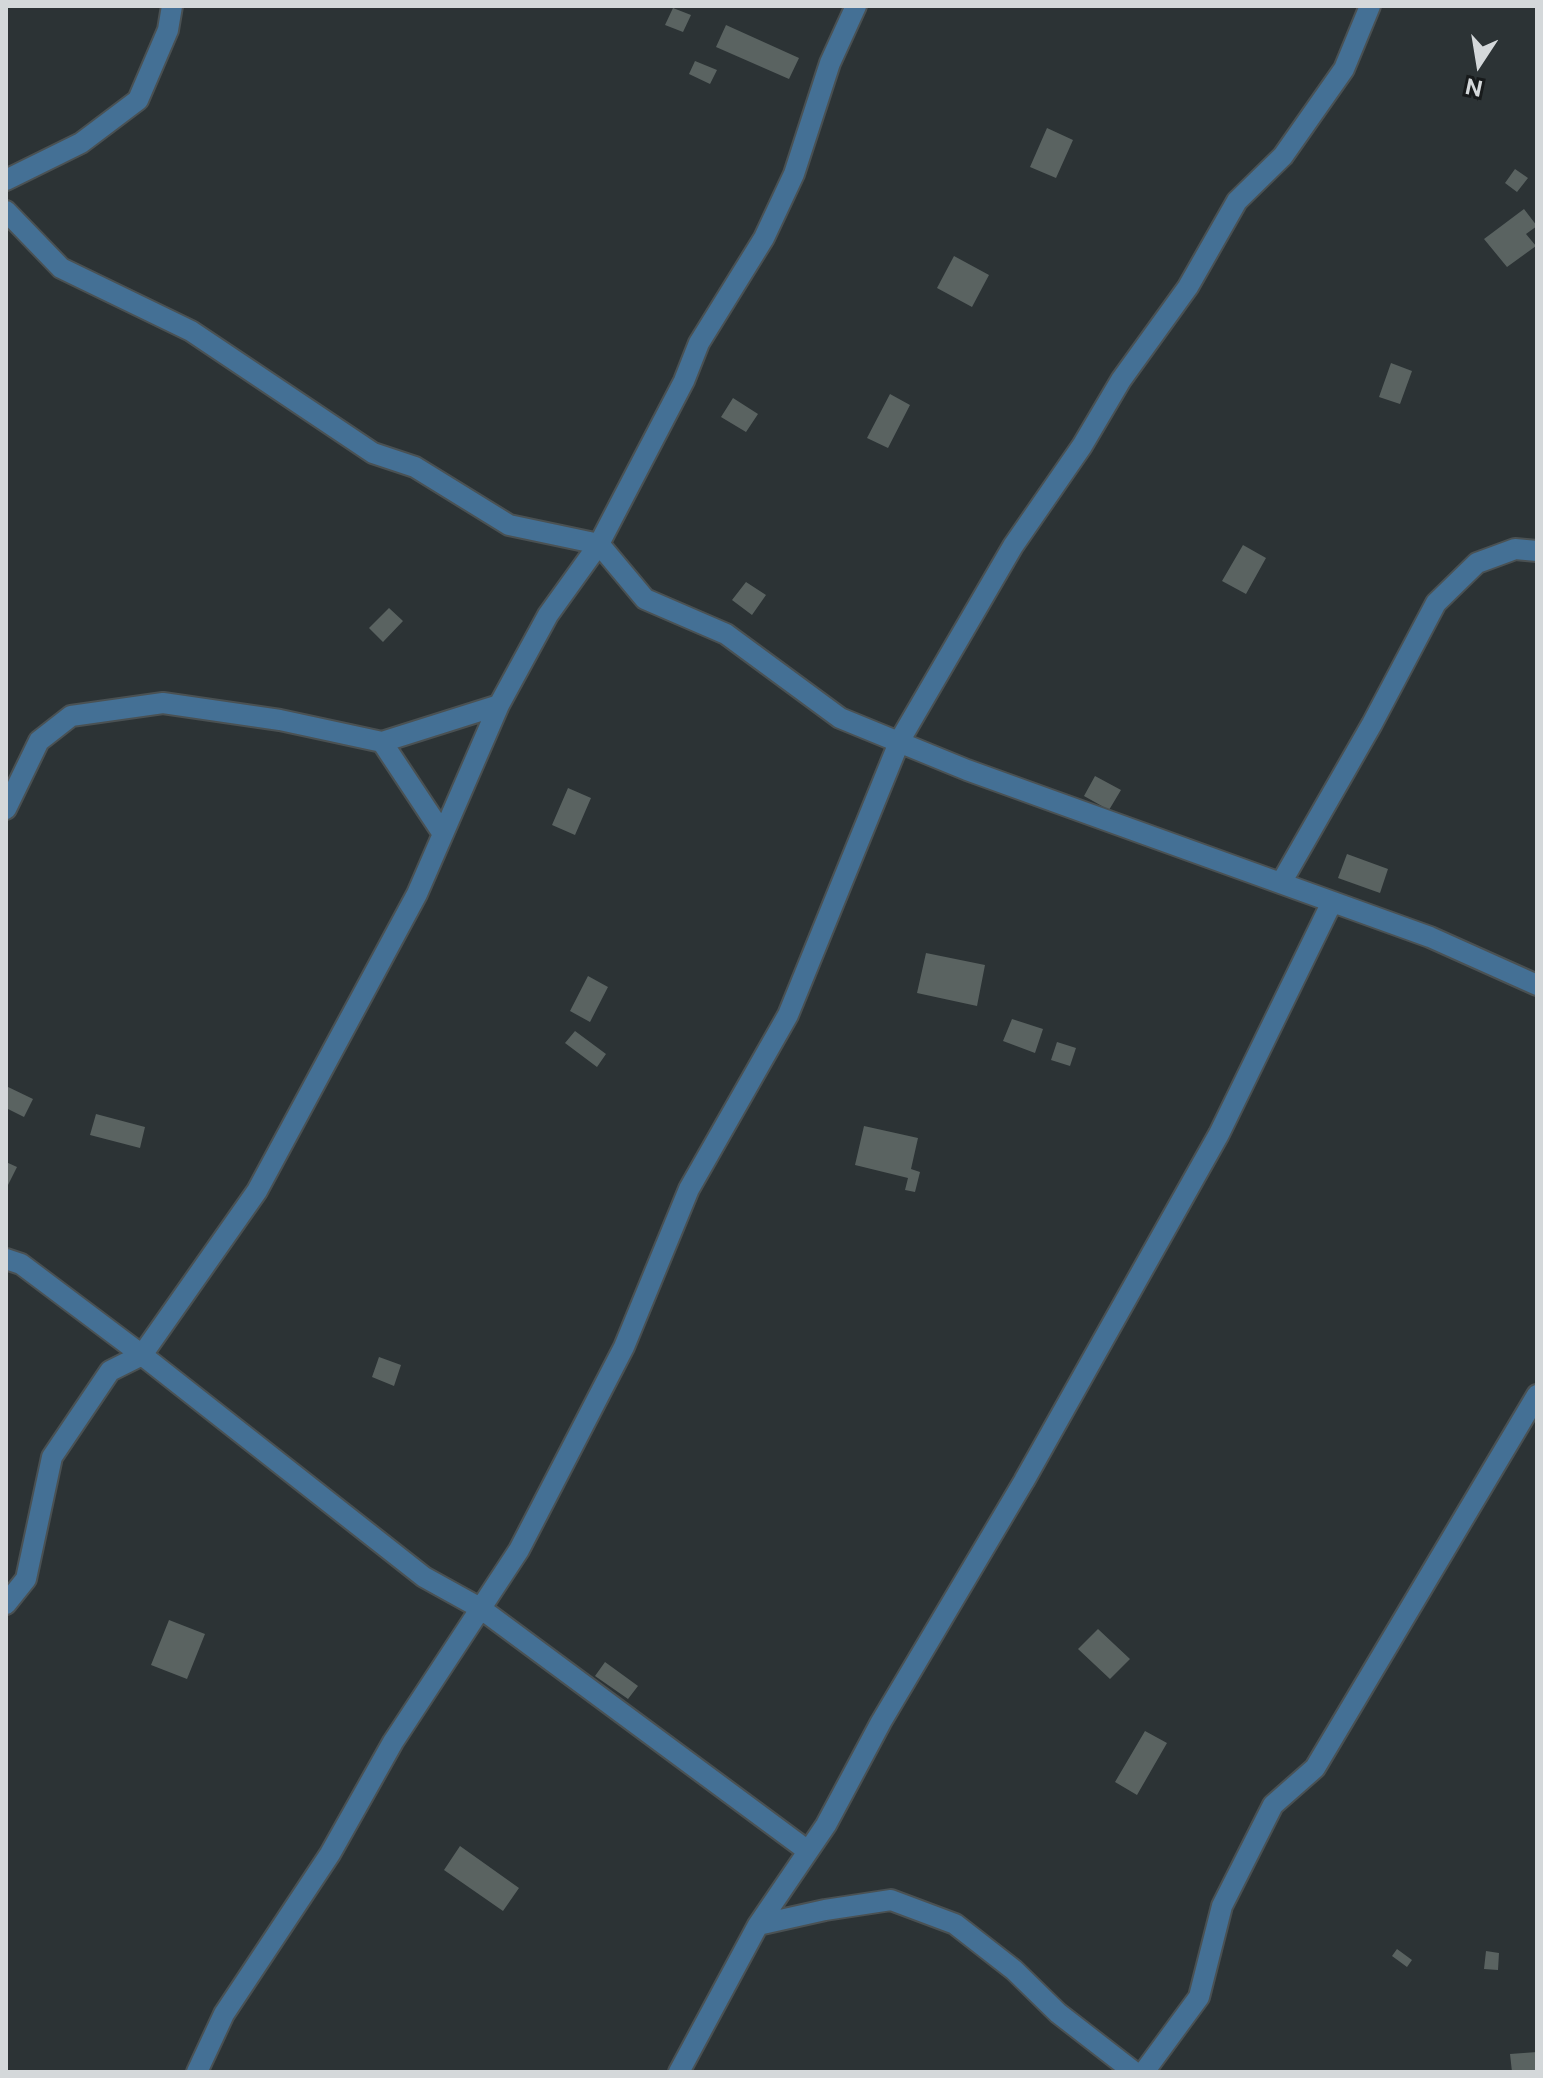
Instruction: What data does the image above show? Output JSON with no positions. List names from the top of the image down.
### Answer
{
  "north": "bottom"
}
